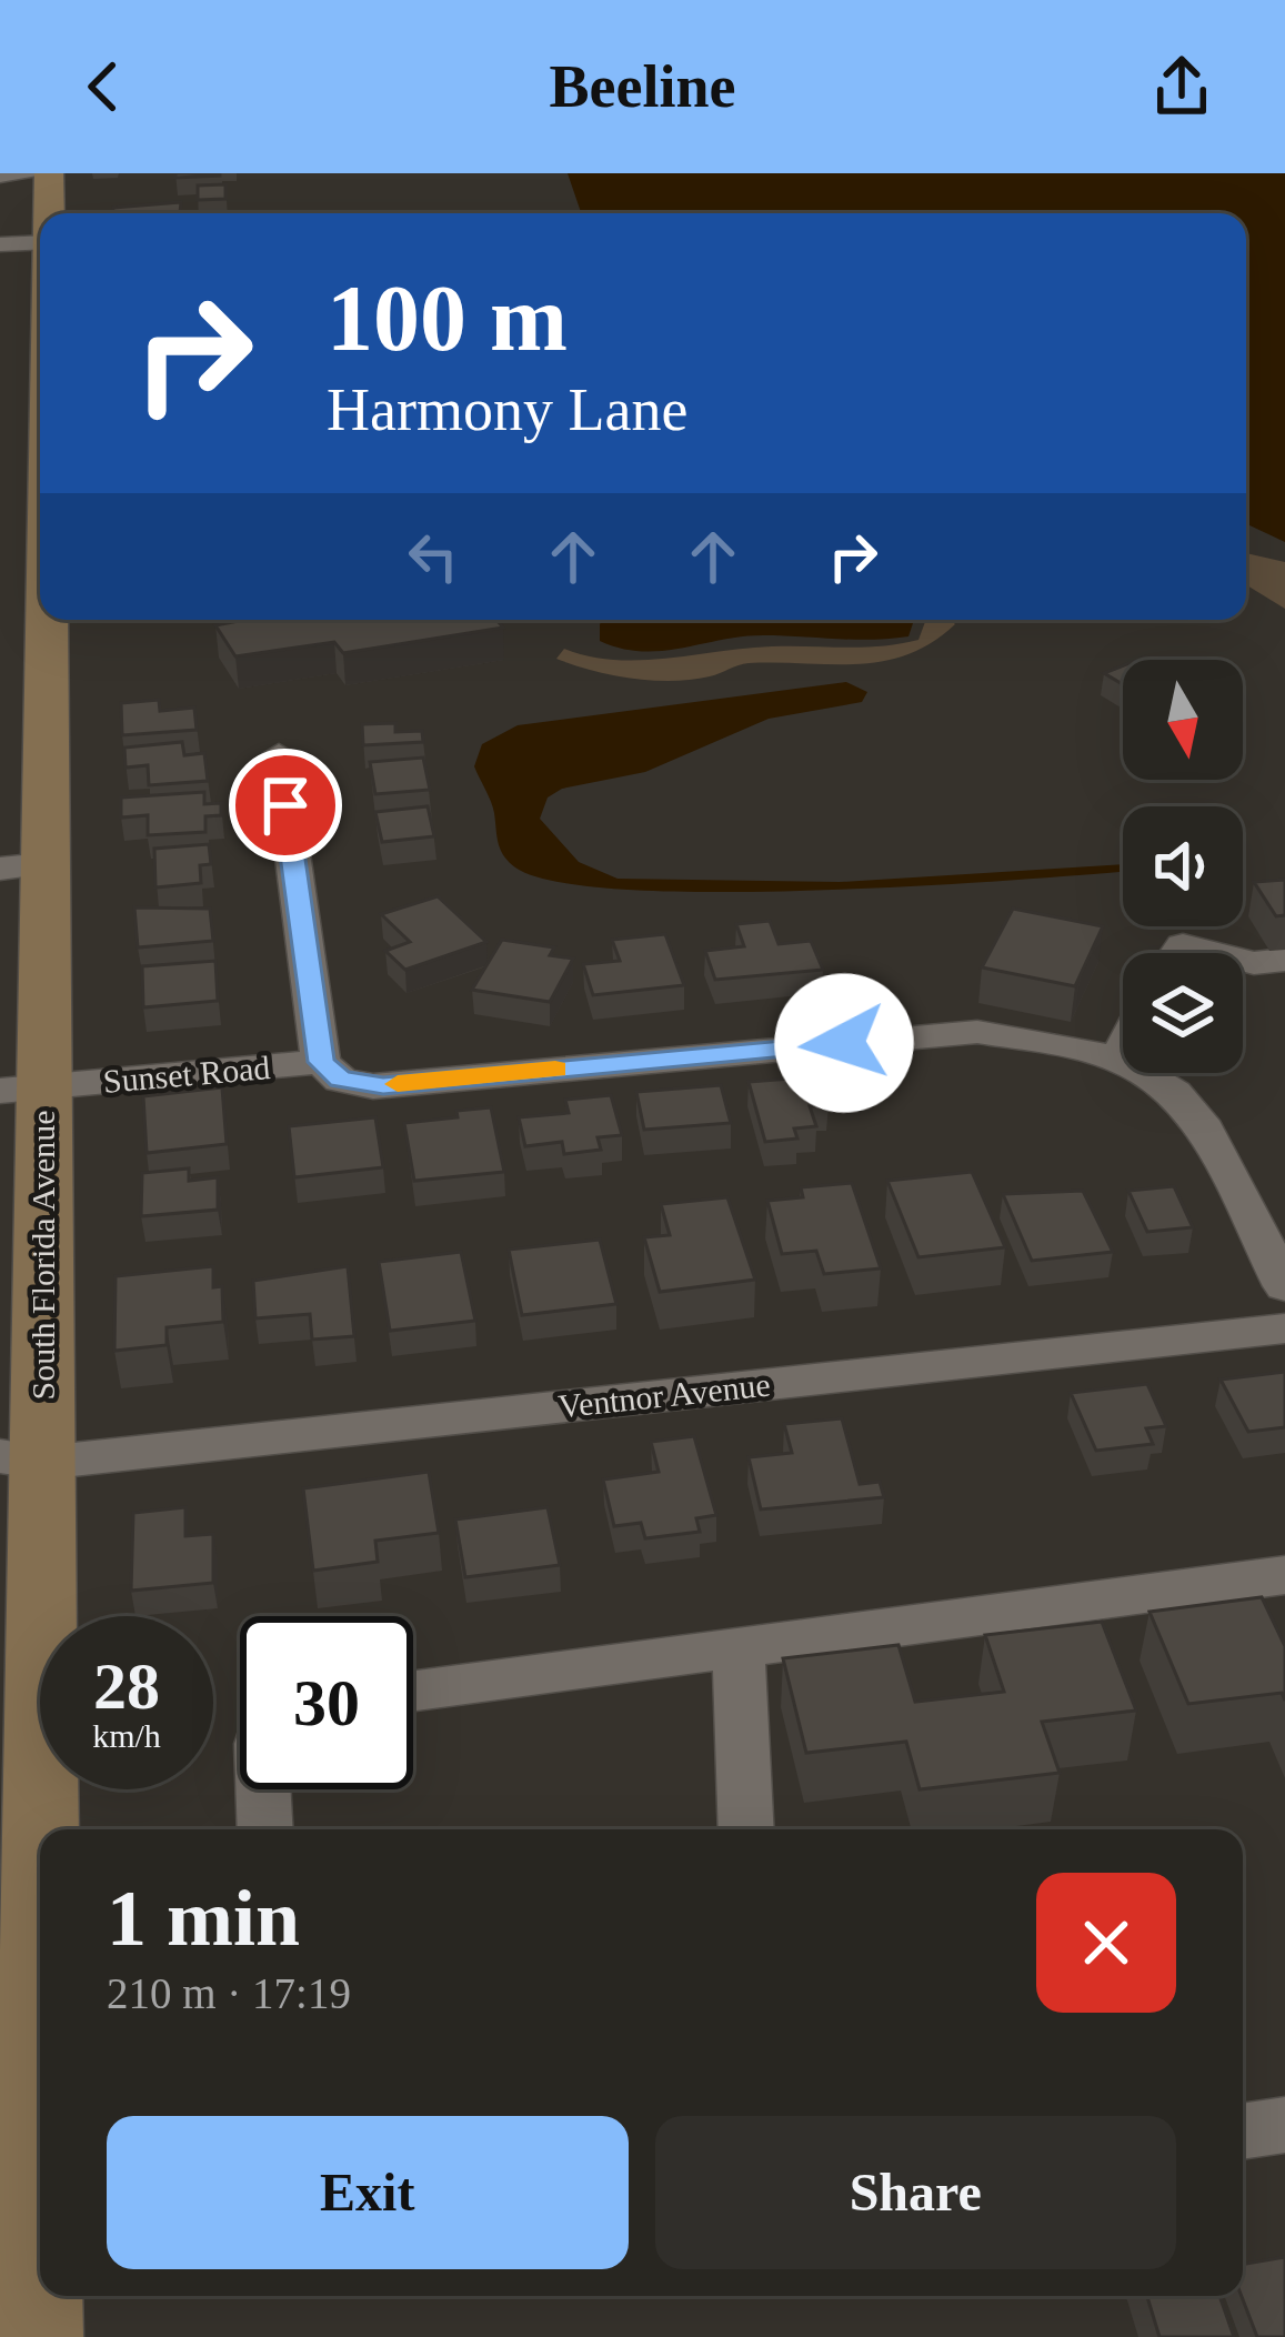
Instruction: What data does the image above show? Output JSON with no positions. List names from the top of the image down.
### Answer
{
  "streets": {
    "street": ["Sunset Road", "South Florida Avenue", "Ventnor Avenue"]
  },
  "crossings": [
    ["Sunset Road", "South Florida Avenue"],
    ["South Florida Avenue", "Ventnor Avenue"]
  ],
  "north": "bottom",
  "page": {
    "header": "Beeline",
    "turn": ["100 m", "Harmony Lane"],
    "speed": "28 km/h",
    "limit": "30",
    "heading": ["1 min", "210 m · 17:19"],
    "buttons": ["Exit", "Share"]
  }
}
